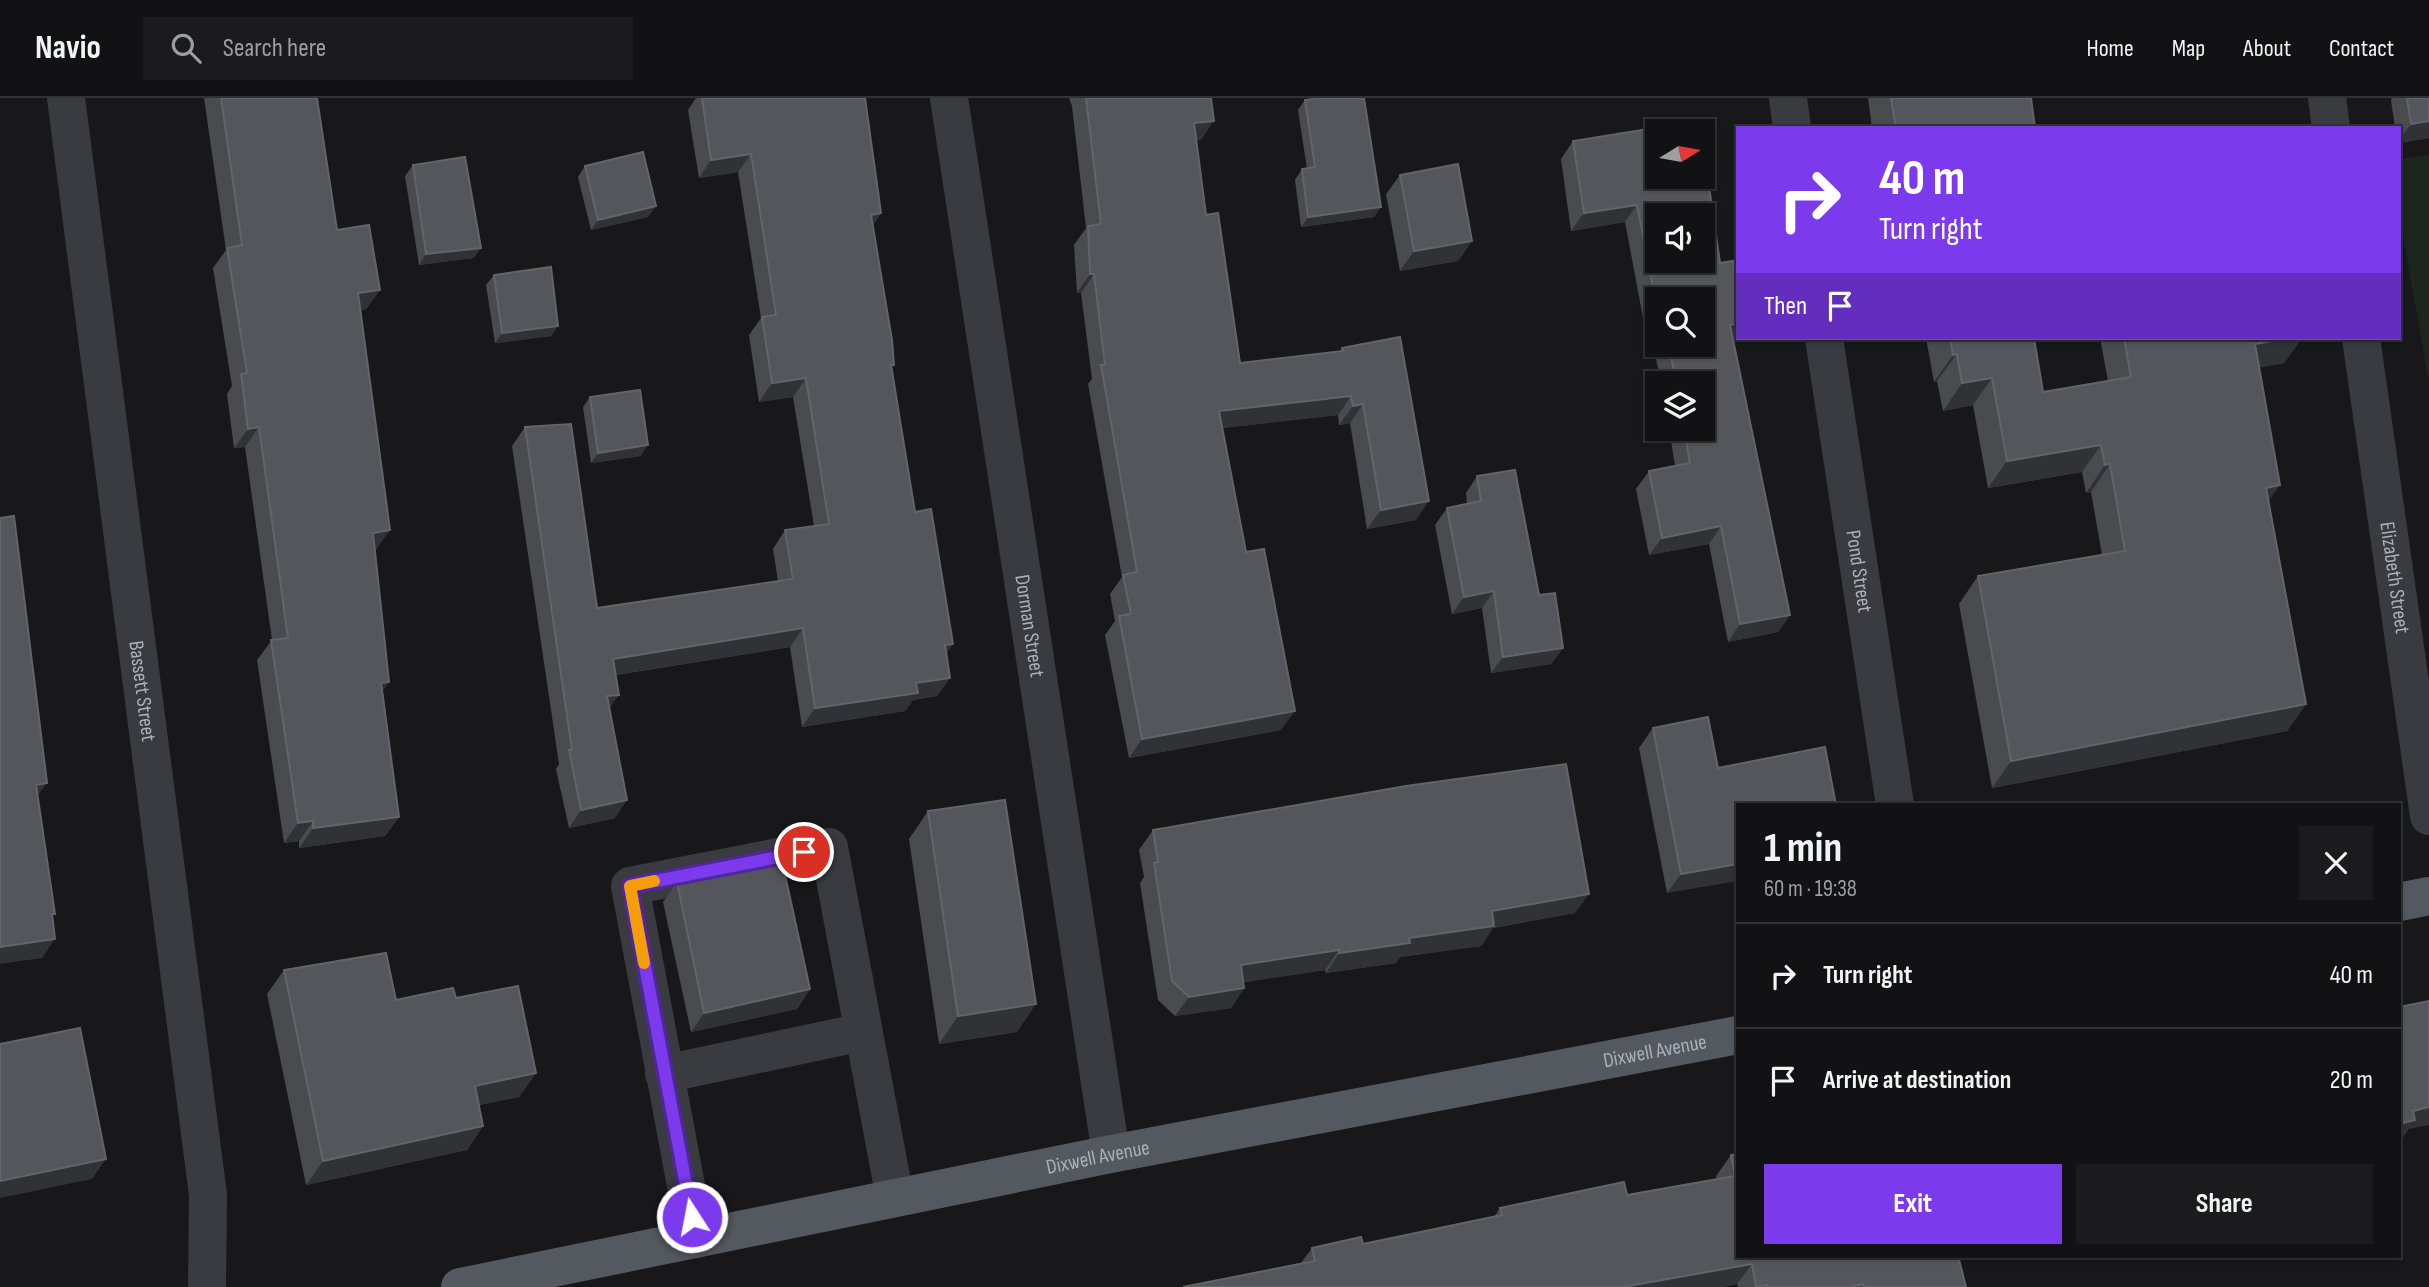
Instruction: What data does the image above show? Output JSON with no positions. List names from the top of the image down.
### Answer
{
  "streets": {
    "main road": ["Dixwell Avenue"],
    "street": [
      "Pond Street",
      "Elizabeth Street",
      "Dorman Street",
      "Bassett Street"
    ]
  },
  "crossings": [
    ["Dorman Street", "Dixwell Avenue"]
  ],
  "north": "right",
  "page": {
    "header": "Navio",
    "search": "Search here",
    "nav": [
      "Home",
      "Map",
      "About",
      "Contact"
    ],
    "turn": ["40 m", "Turn right"],
    "then": "Then",
    "heading": ["1 min", "60 m · 19:38"],
    "list": [
      {
        "name": "Turn right",
        "value": "40 m"
      },
      {
        "name": "Arrive at destination",
        "value": "20 m"
      }
    ],
    "buttons": ["Exit", "Share"]
  }
}
